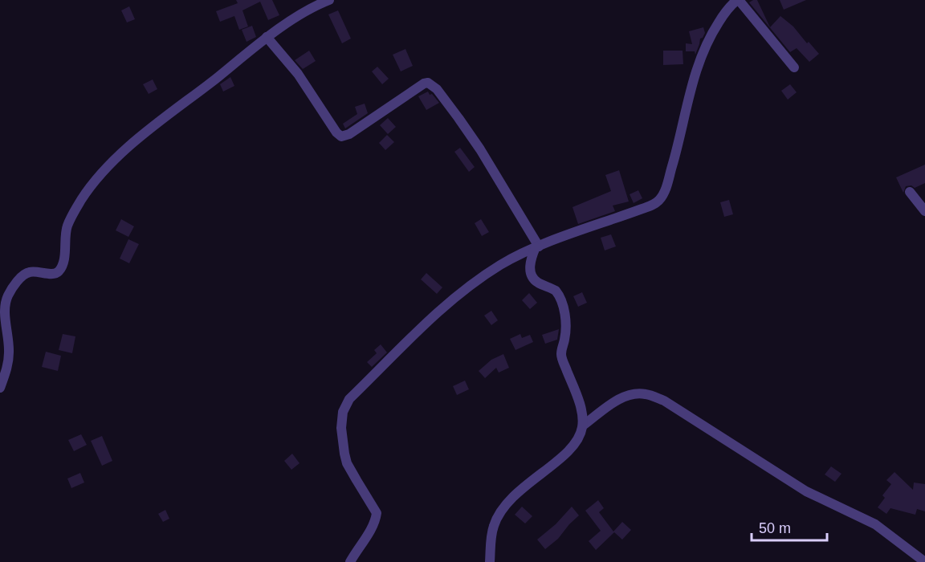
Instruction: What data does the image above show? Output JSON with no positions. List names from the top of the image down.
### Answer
{
  "scale_bar": "50 m"
}
